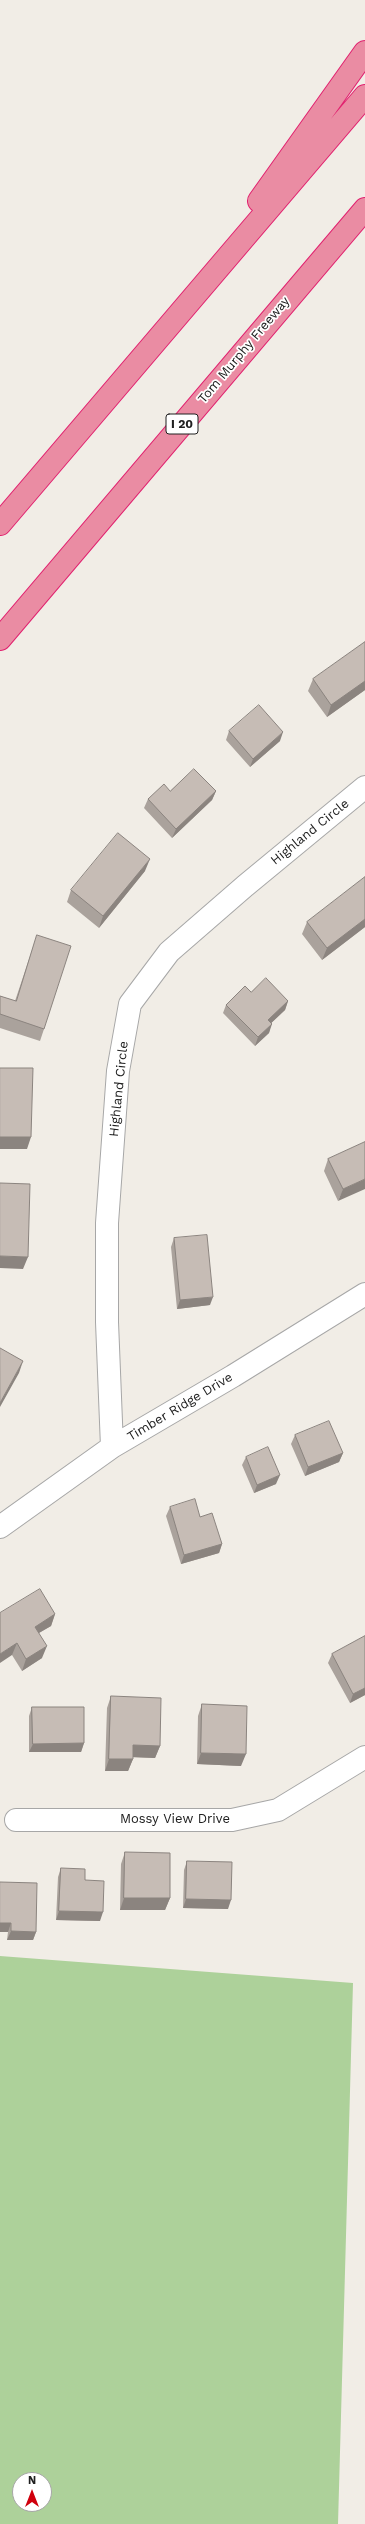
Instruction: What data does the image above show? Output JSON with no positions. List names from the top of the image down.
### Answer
{
  "streets": {
    "highway": ["Tom Murphy Freeway", "I 20"],
    "street": ["Highland Circle", "Timber Ridge Drive", "Mossy View Drive"]
  },
  "crossings": [
    ["Highland Circle", "Timber Ridge Drive"]
  ],
  "north": "top"
}
